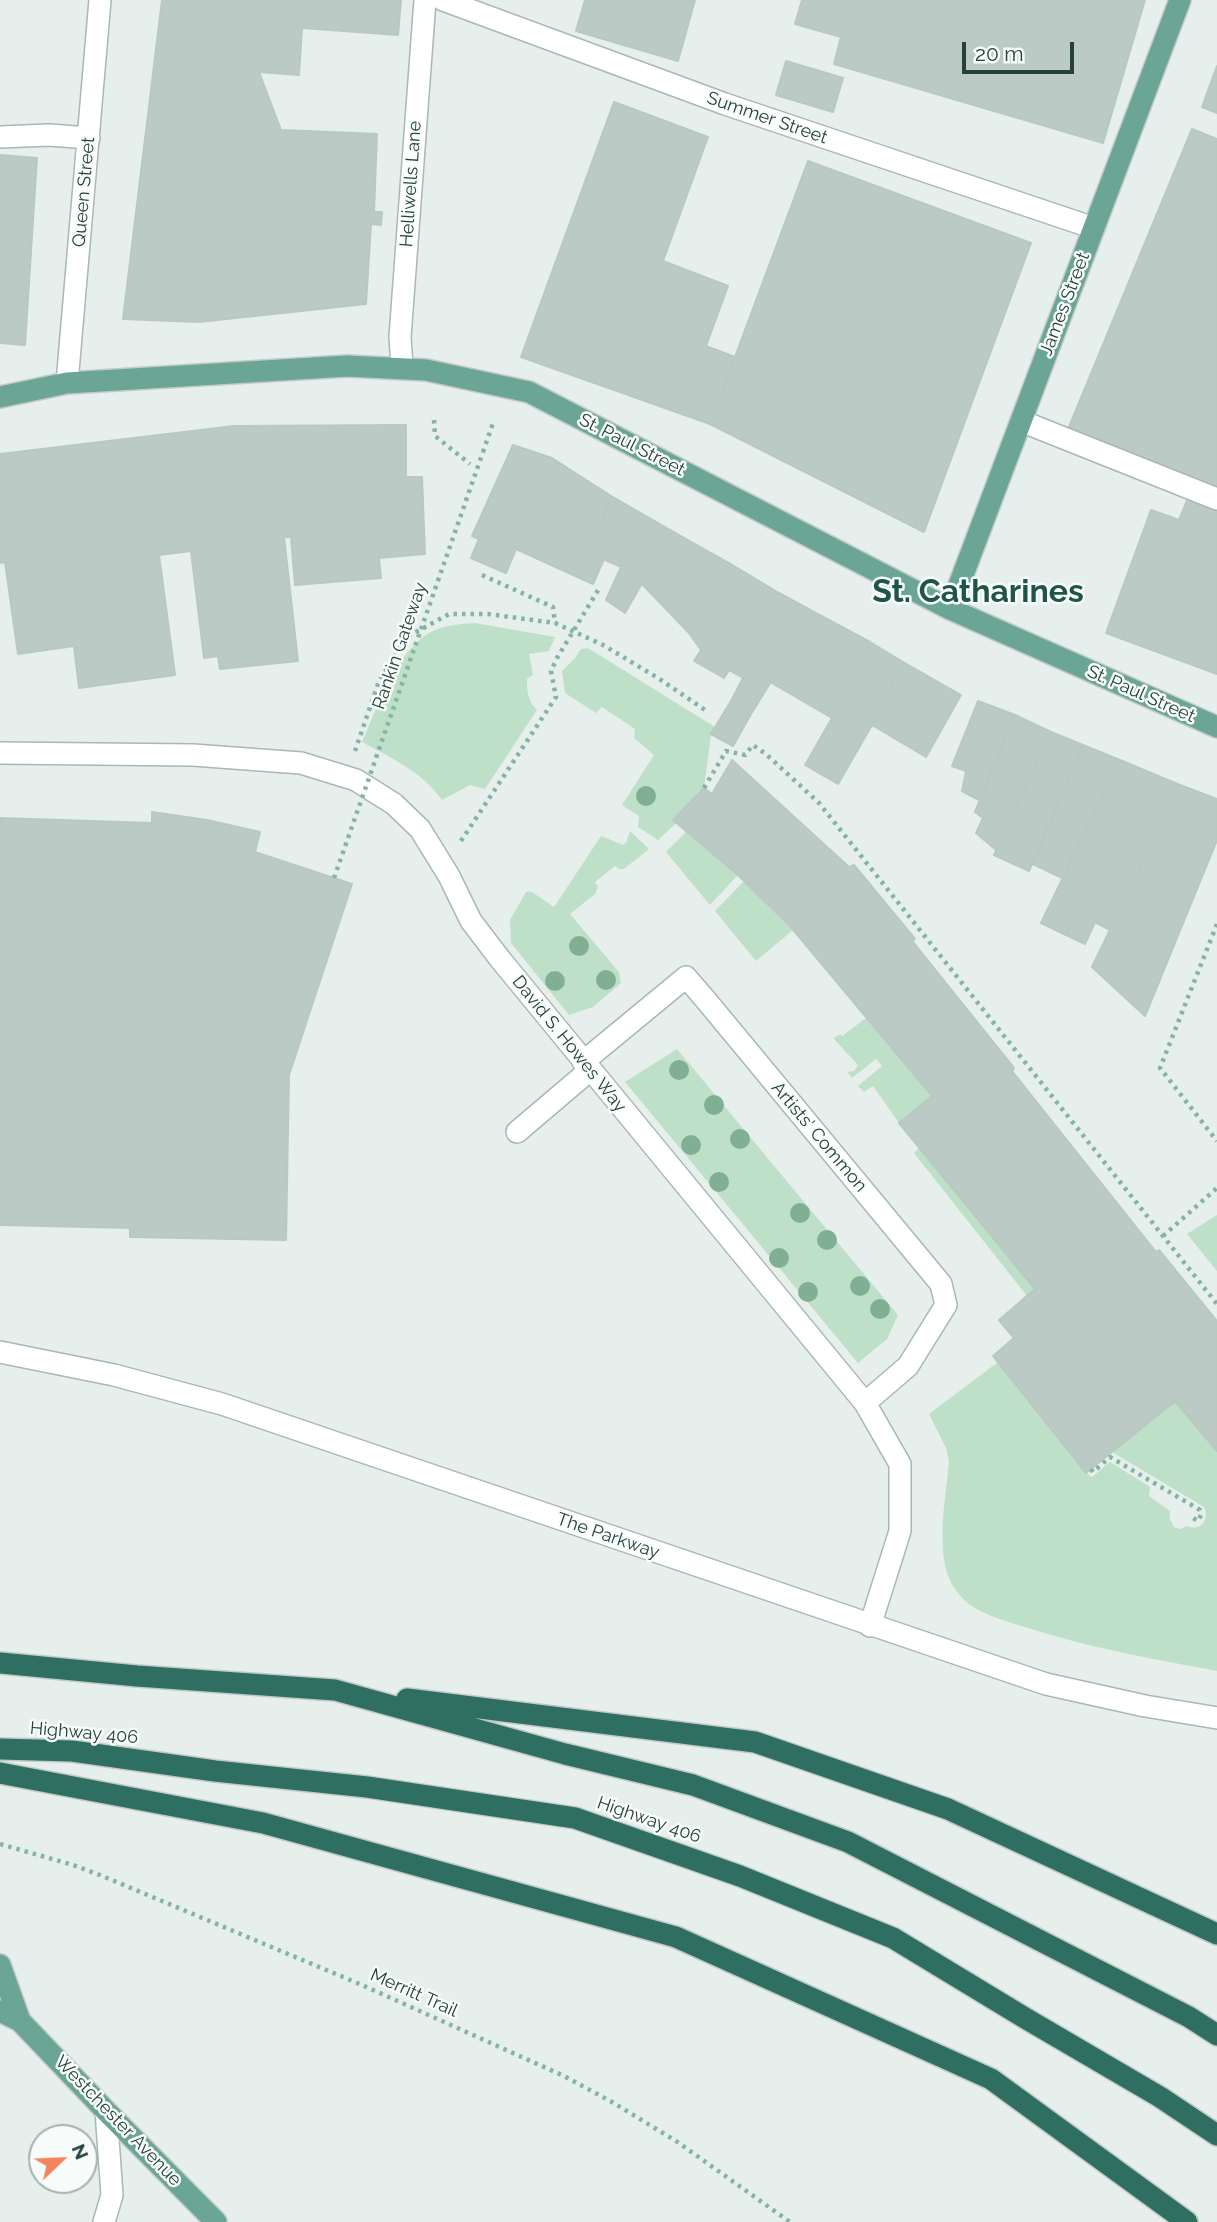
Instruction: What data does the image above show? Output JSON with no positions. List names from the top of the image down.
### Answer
{
  "streets": {
    "highway": ["Highway 406"],
    "main road": ["James Street", "St. Paul Street", "Westchester Avenue"],
    "street": [
      "Summer Street",
      "Helliwells Lane",
      "Queen Street",
      "David S. Howes Way",
      "Artists' Common",
      "The Parkway"
    ],
    "path": ["Rankin Gateway", "Merritt Trail"]
  },
  "crossings": [
    ["Summer Street", "James Street"],
    ["Helliwells Lane", "St. Paul Street"],
    ["Queen Street", "St. Paul Street"],
    ["James Street", "St. Paul Street"],
    ["David S. Howes Way", "Artists' Common"],
    ["David S. Howes Way", "The Parkway"]
  ],
  "districts": ["St. Catharines"],
  "scale_bar": "20 m",
  "north": "top right"
}
